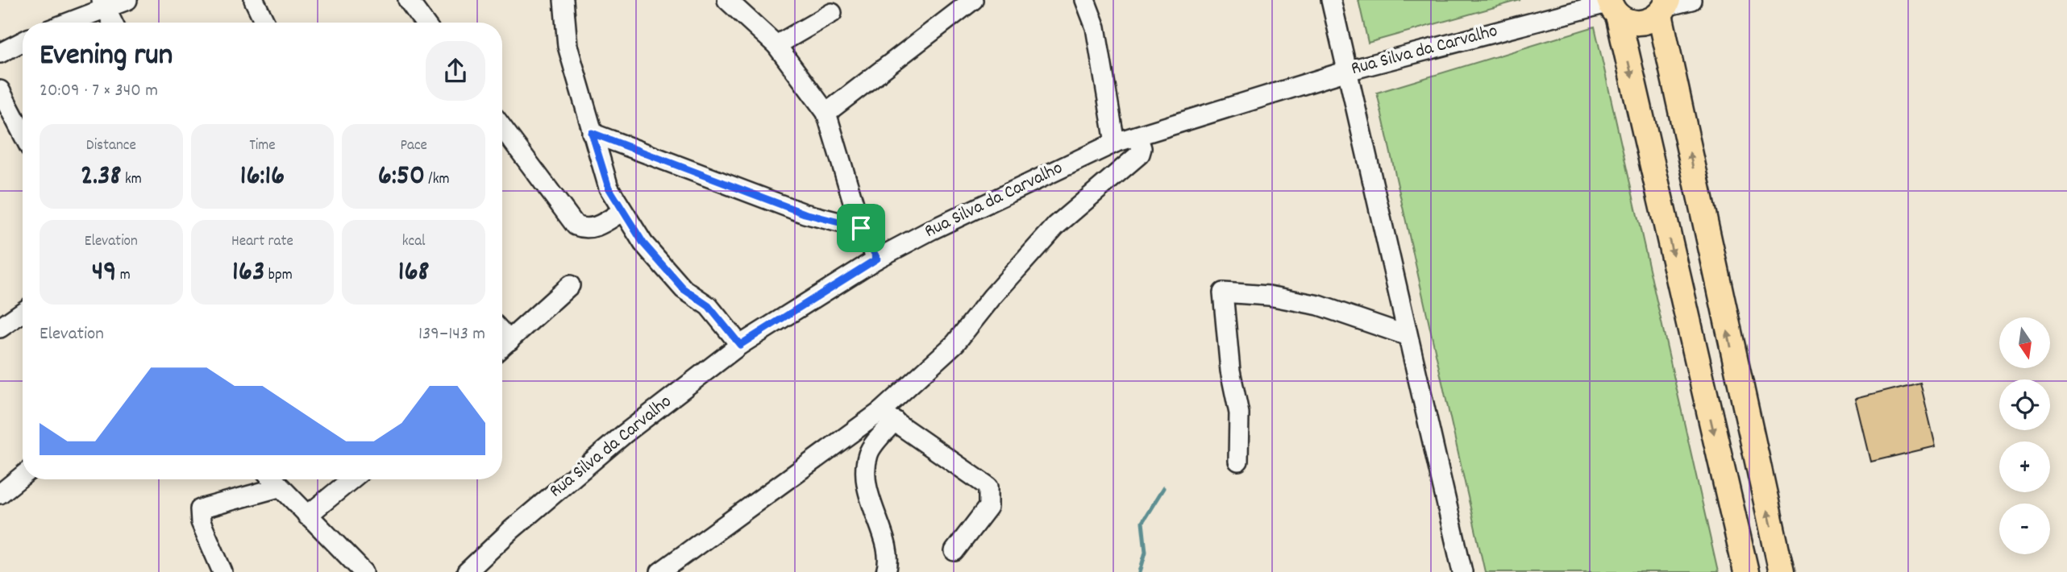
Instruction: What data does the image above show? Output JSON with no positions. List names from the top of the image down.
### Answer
{
  "streets": {
    "street": ["Rua Silva da Carvalho"]
  },
  "north": "bottom",
  "page": {
    "heading": ["Evening run", "20:09 · 7 × 340 m"],
    "stats": [
      ["Distance", "2.38 km"],
      ["Time", "16:16"],
      ["Pace", "6:50 /km"],
      ["Elevation", "49 m"],
      ["Heart rate", "163 bpm"],
      ["kcal", "168"]
    ],
    "chart": ["Elevation", "139–143 m"],
    "map_buttons": ["+", "−"]
  }
}
